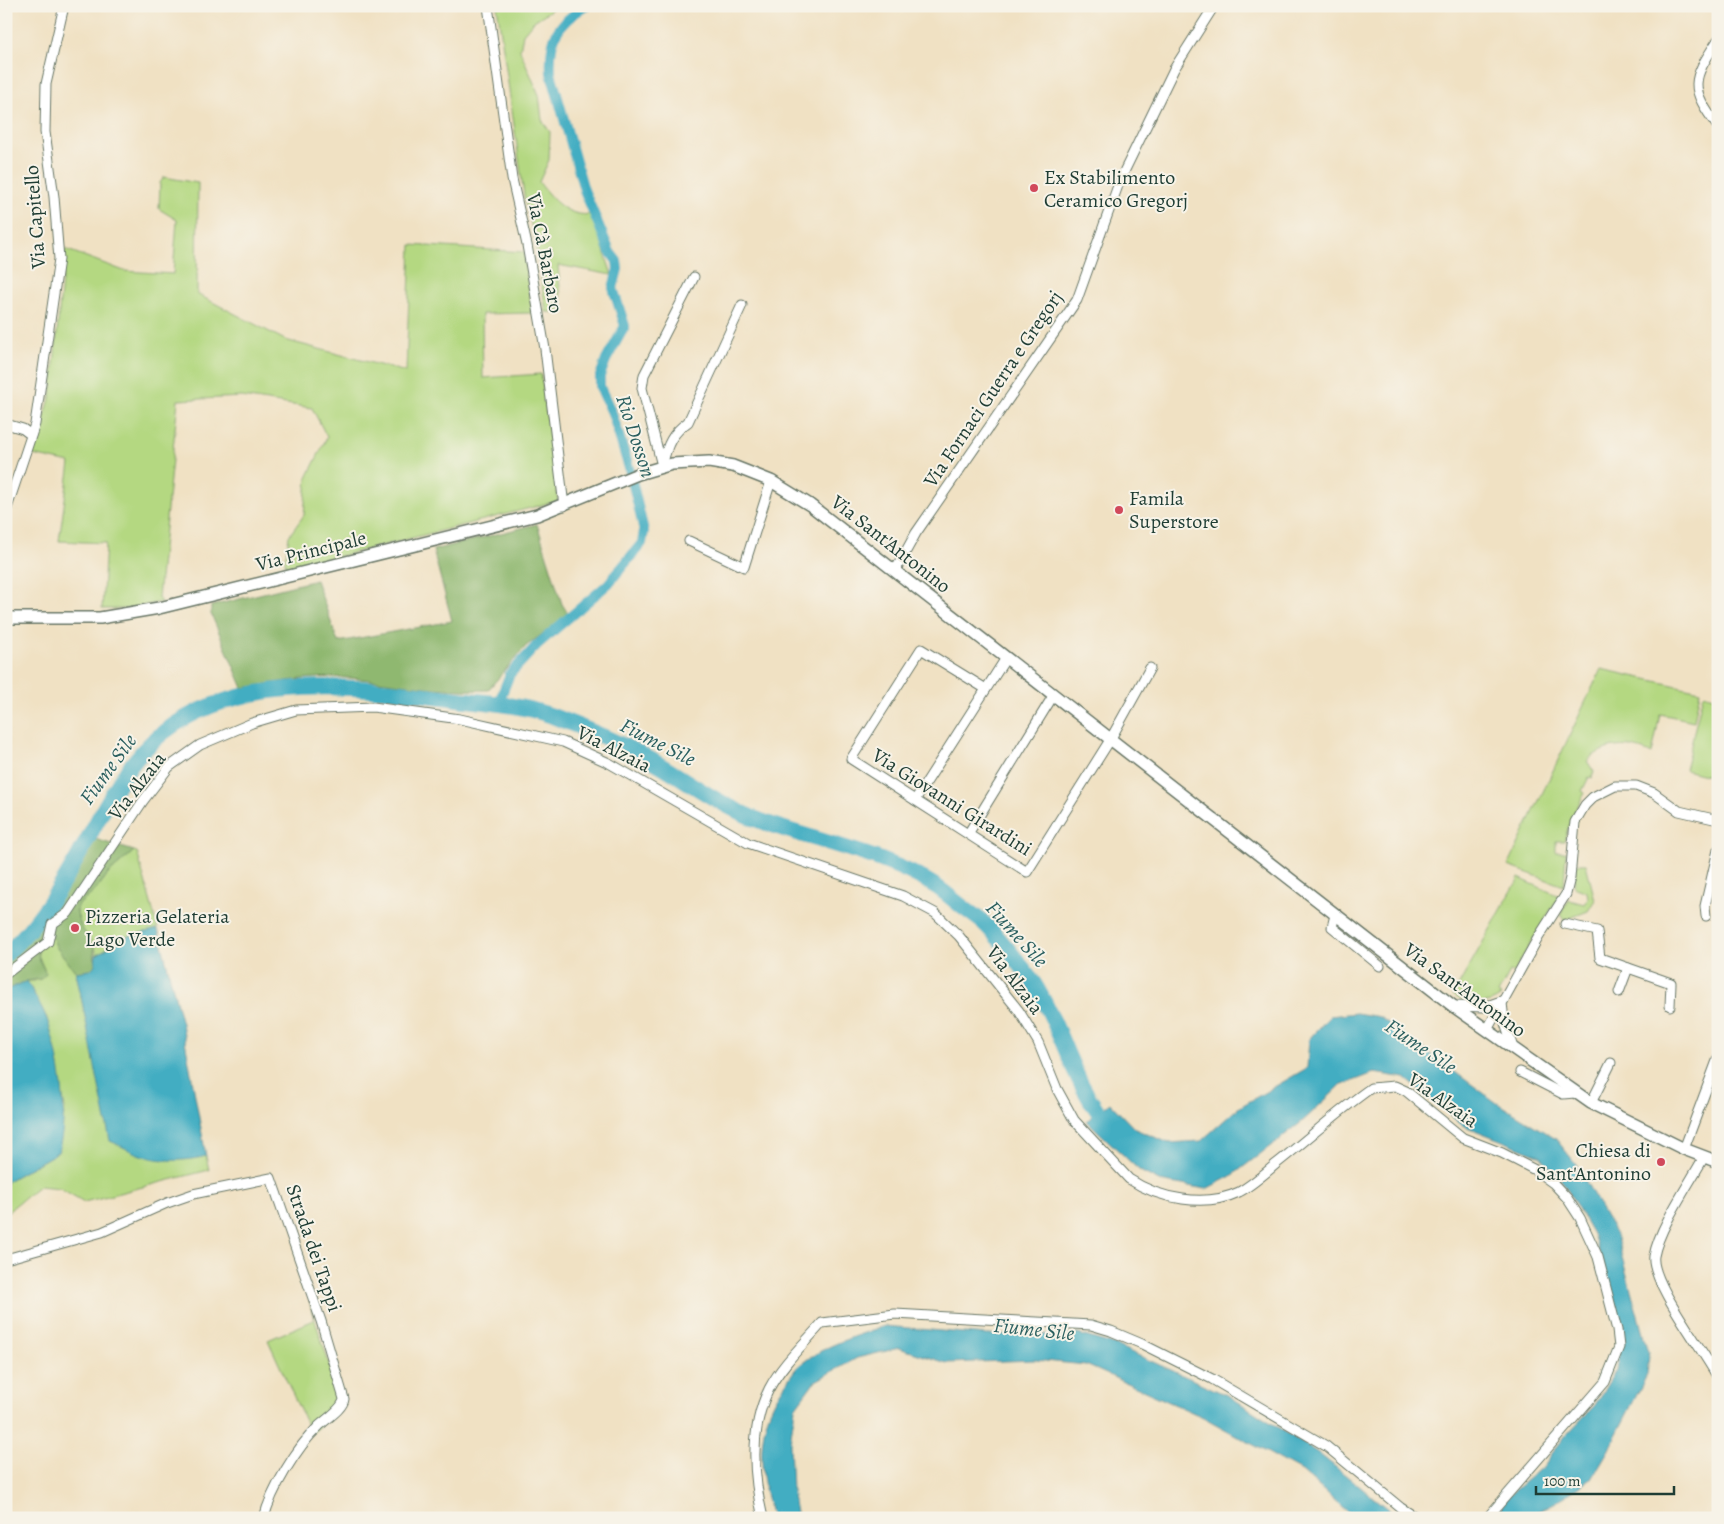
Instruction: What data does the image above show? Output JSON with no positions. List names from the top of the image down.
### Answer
{
  "streets": {
    "main road": ["Via Sant'Antonino", "Via Principale"],
    "street": [
      "Via Capitello",
      "Via Cà Barbaro",
      "Via Fornaci Guerra e Gregorj",
      "Via Alzaia",
      "Via Giovanni Girardini",
      "Strada dei Tappi"
    ]
  },
  "crossings": [
    ["Via Cà Barbaro", "Via Principale"],
    ["Via Fornaci Guerra e Gregorj", "Via Sant'Antonino"],
    ["Via Sant'Antonino", "Via Principale"],
    ["Via Sant'Antonino", "Via Giovanni Girardini"]
  ],
  "water": ["Rio Dosson", "Fiume Sile"],
  "places": [
    "Ex Stabilimento Ceramico Gregorj",
    "Famila Superstore",
    "Pizzeria Gelateria Lago Verde",
    "Chiesa di Sant'Antonino"
  ],
  "scale_bar": "100 m"
}
